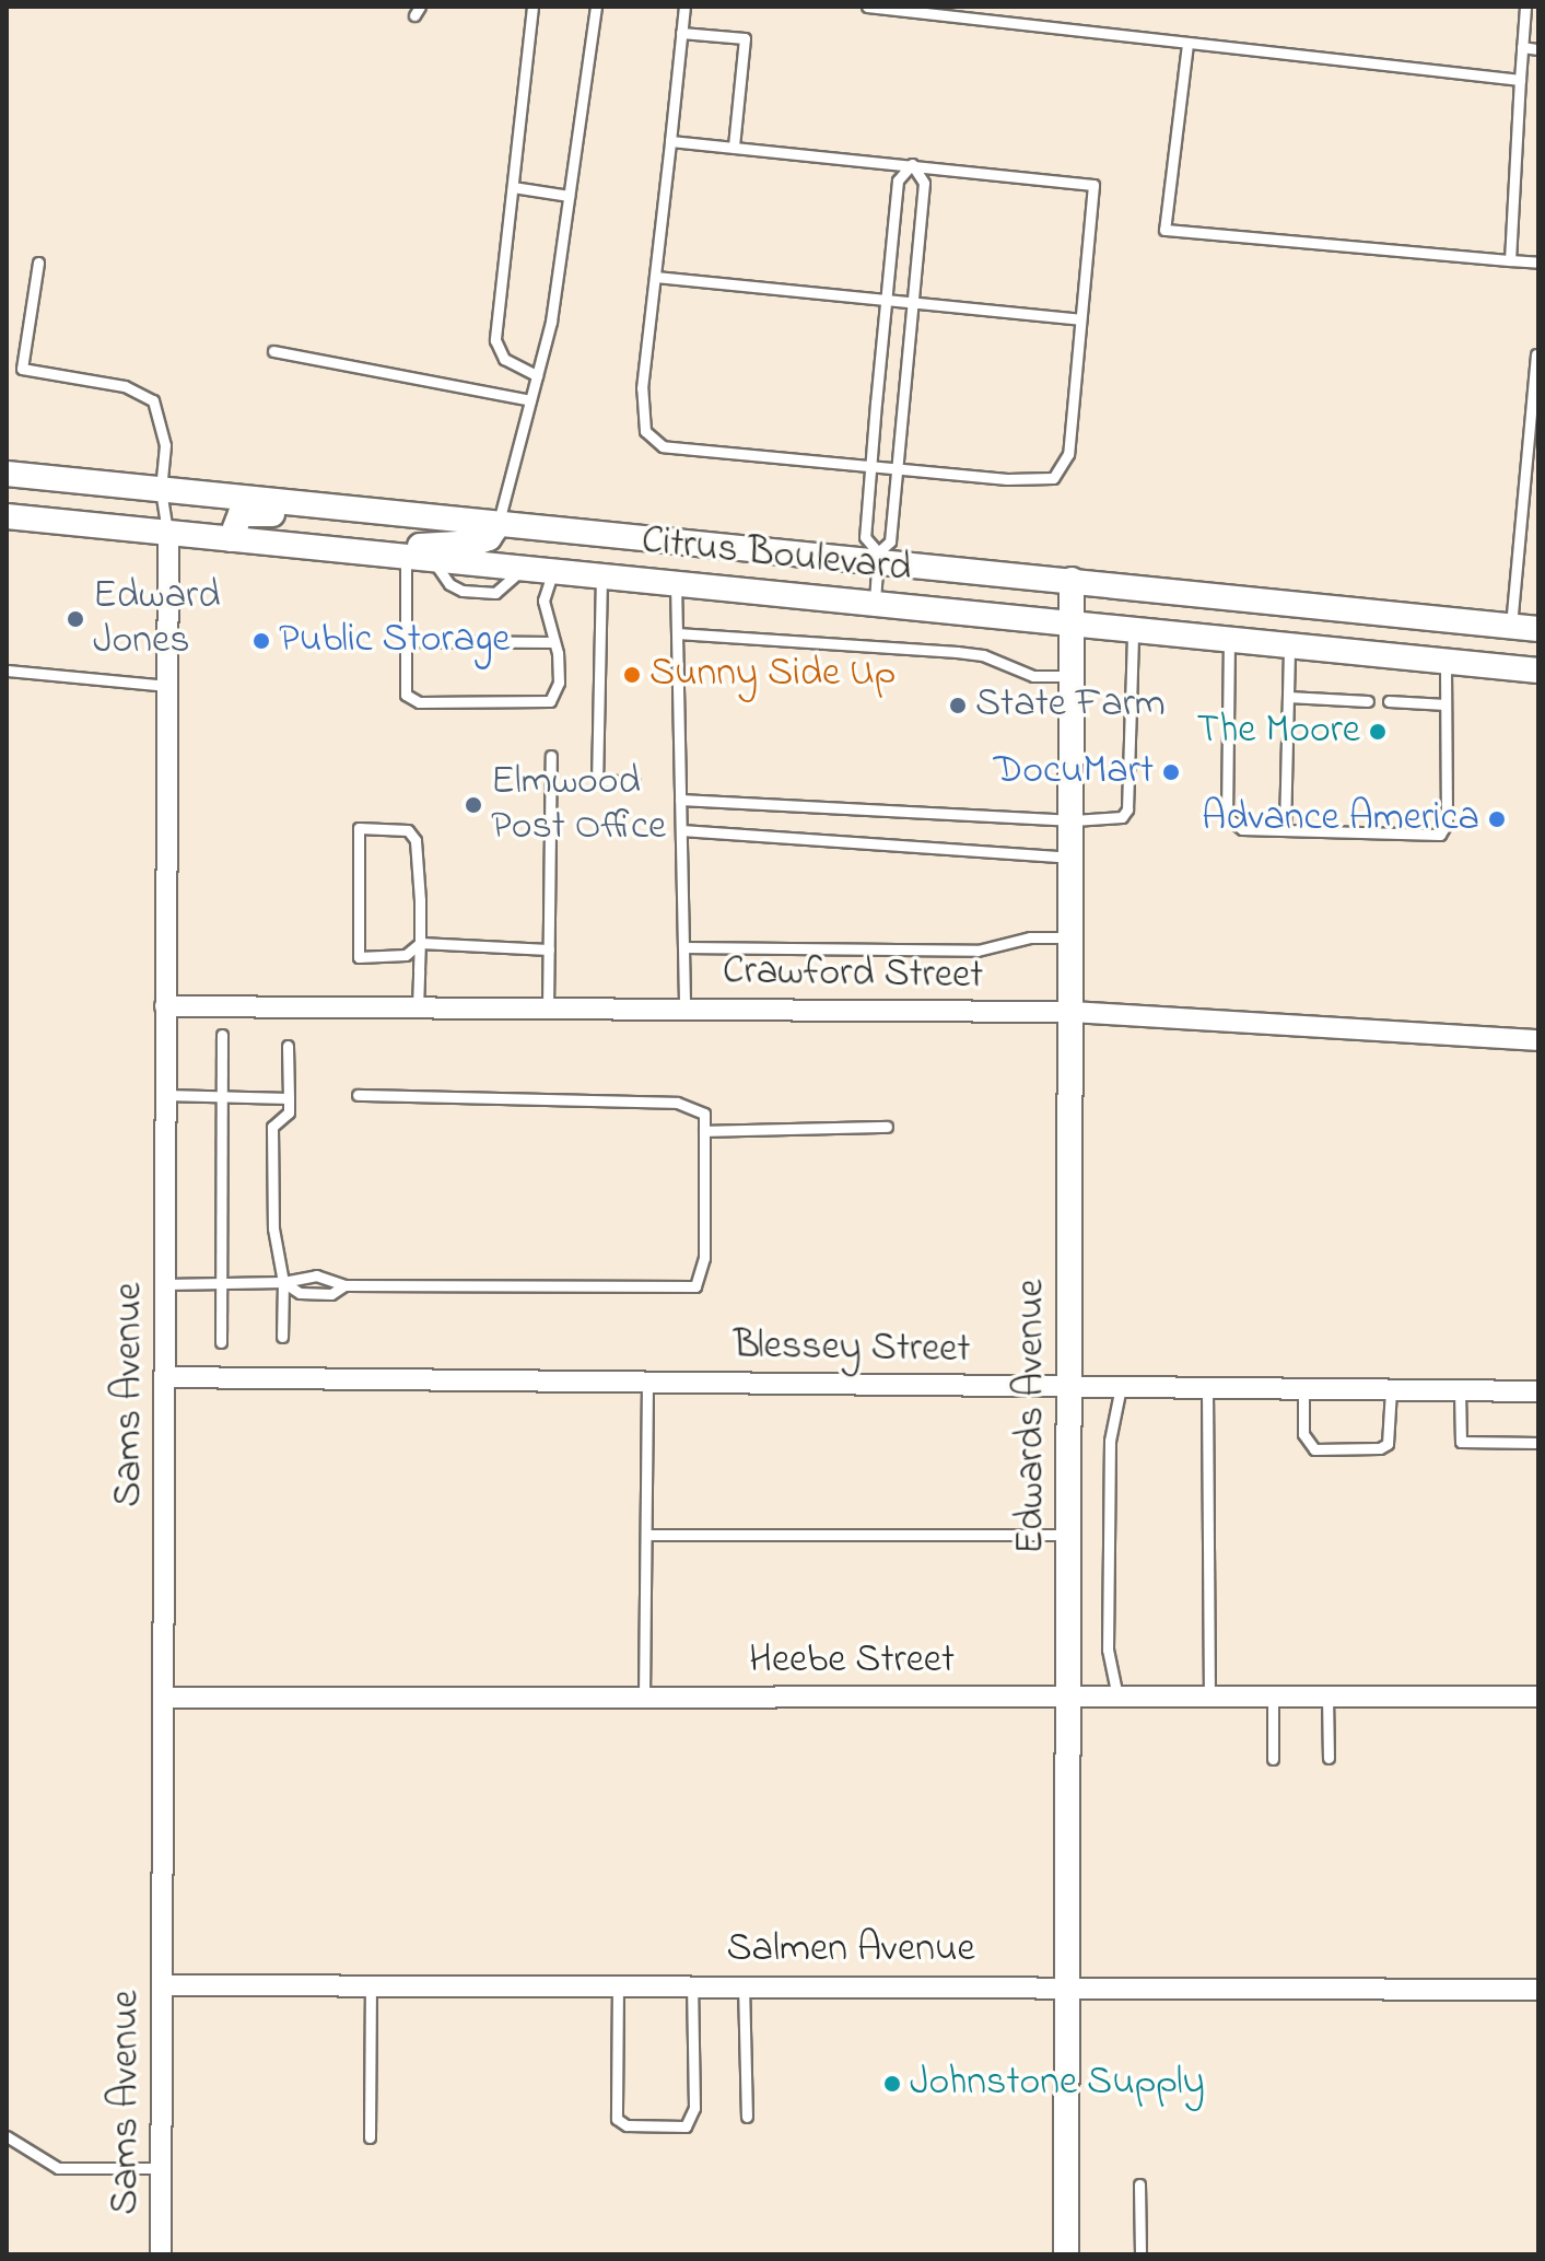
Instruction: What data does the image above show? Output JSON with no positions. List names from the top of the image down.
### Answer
{
  "streets": {
    "street": [
      "Citrus Boulevard",
      "Crawford Street",
      "Blessey Street",
      "Sams Avenue",
      "Edwards Avenue",
      "Heebe Street",
      "Salmen Avenue"
    ]
  },
  "crossings": [
    ["Citrus Boulevard", "Sams Avenue"],
    ["Citrus Boulevard", "Edwards Avenue"],
    ["Crawford Street", "Sams Avenue"],
    ["Crawford Street", "Edwards Avenue"],
    ["Blessey Street", "Sams Avenue"],
    ["Blessey Street", "Edwards Avenue"],
    ["Sams Avenue", "Heebe Street"],
    ["Sams Avenue", "Salmen Avenue"],
    ["Edwards Avenue", "Heebe Street"],
    ["Edwards Avenue", "Salmen Avenue"]
  ],
  "places": [
    "Edward Jones",
    "Public Storage",
    "Sunny Side Up",
    "State Farm",
    "The Moore",
    "DocuMart",
    "Elmwood Post Office",
    "Advance America",
    "Johnstone Supply"
  ]
}
